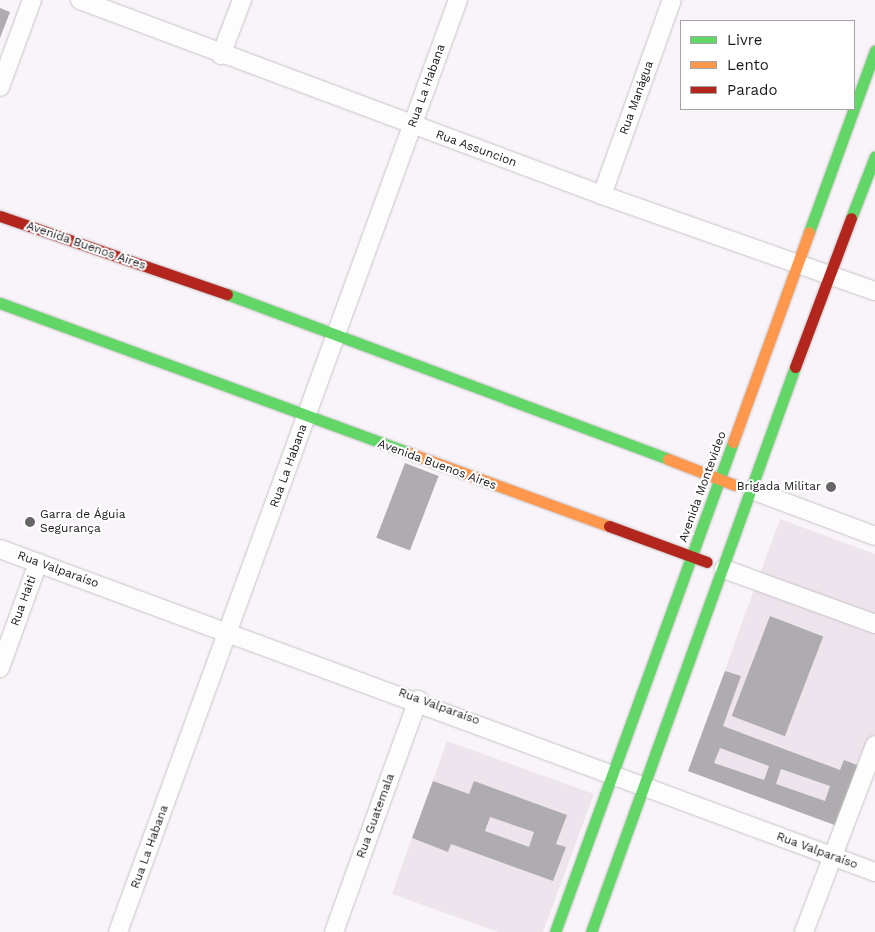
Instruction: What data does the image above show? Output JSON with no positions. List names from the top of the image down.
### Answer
{
  "streets": {
    "street": [
      "Rua La Habana",
      "Rua Manágua",
      "Rua Assuncion",
      "Avenida Buenos Aires",
      "Avenida Montevideo",
      "Rua Valparaíso",
      "Rua Haiti",
      "Rua Guatemala"
    ]
  },
  "crossings": [
    ["Rua La Habana", "Rua Assuncion"],
    ["Rua La Habana", "Avenida Buenos Aires"],
    ["Rua La Habana", "Rua Valparaíso"],
    ["Rua Manágua", "Rua Assuncion"],
    ["Rua Assuncion", "Avenida Montevideo"],
    ["Avenida Buenos Aires", "Avenida Montevideo"],
    ["Avenida Montevideo", "Rua Valparaíso"],
    ["Rua Valparaíso", "Rua Haiti"],
    ["Rua Valparaíso", "Rua Guatemala"]
  ],
  "places": ["Brigada Militar", "Garra de Águia Segurança"],
  "legend": ["Livre", "Lento", "Parado"]
}
